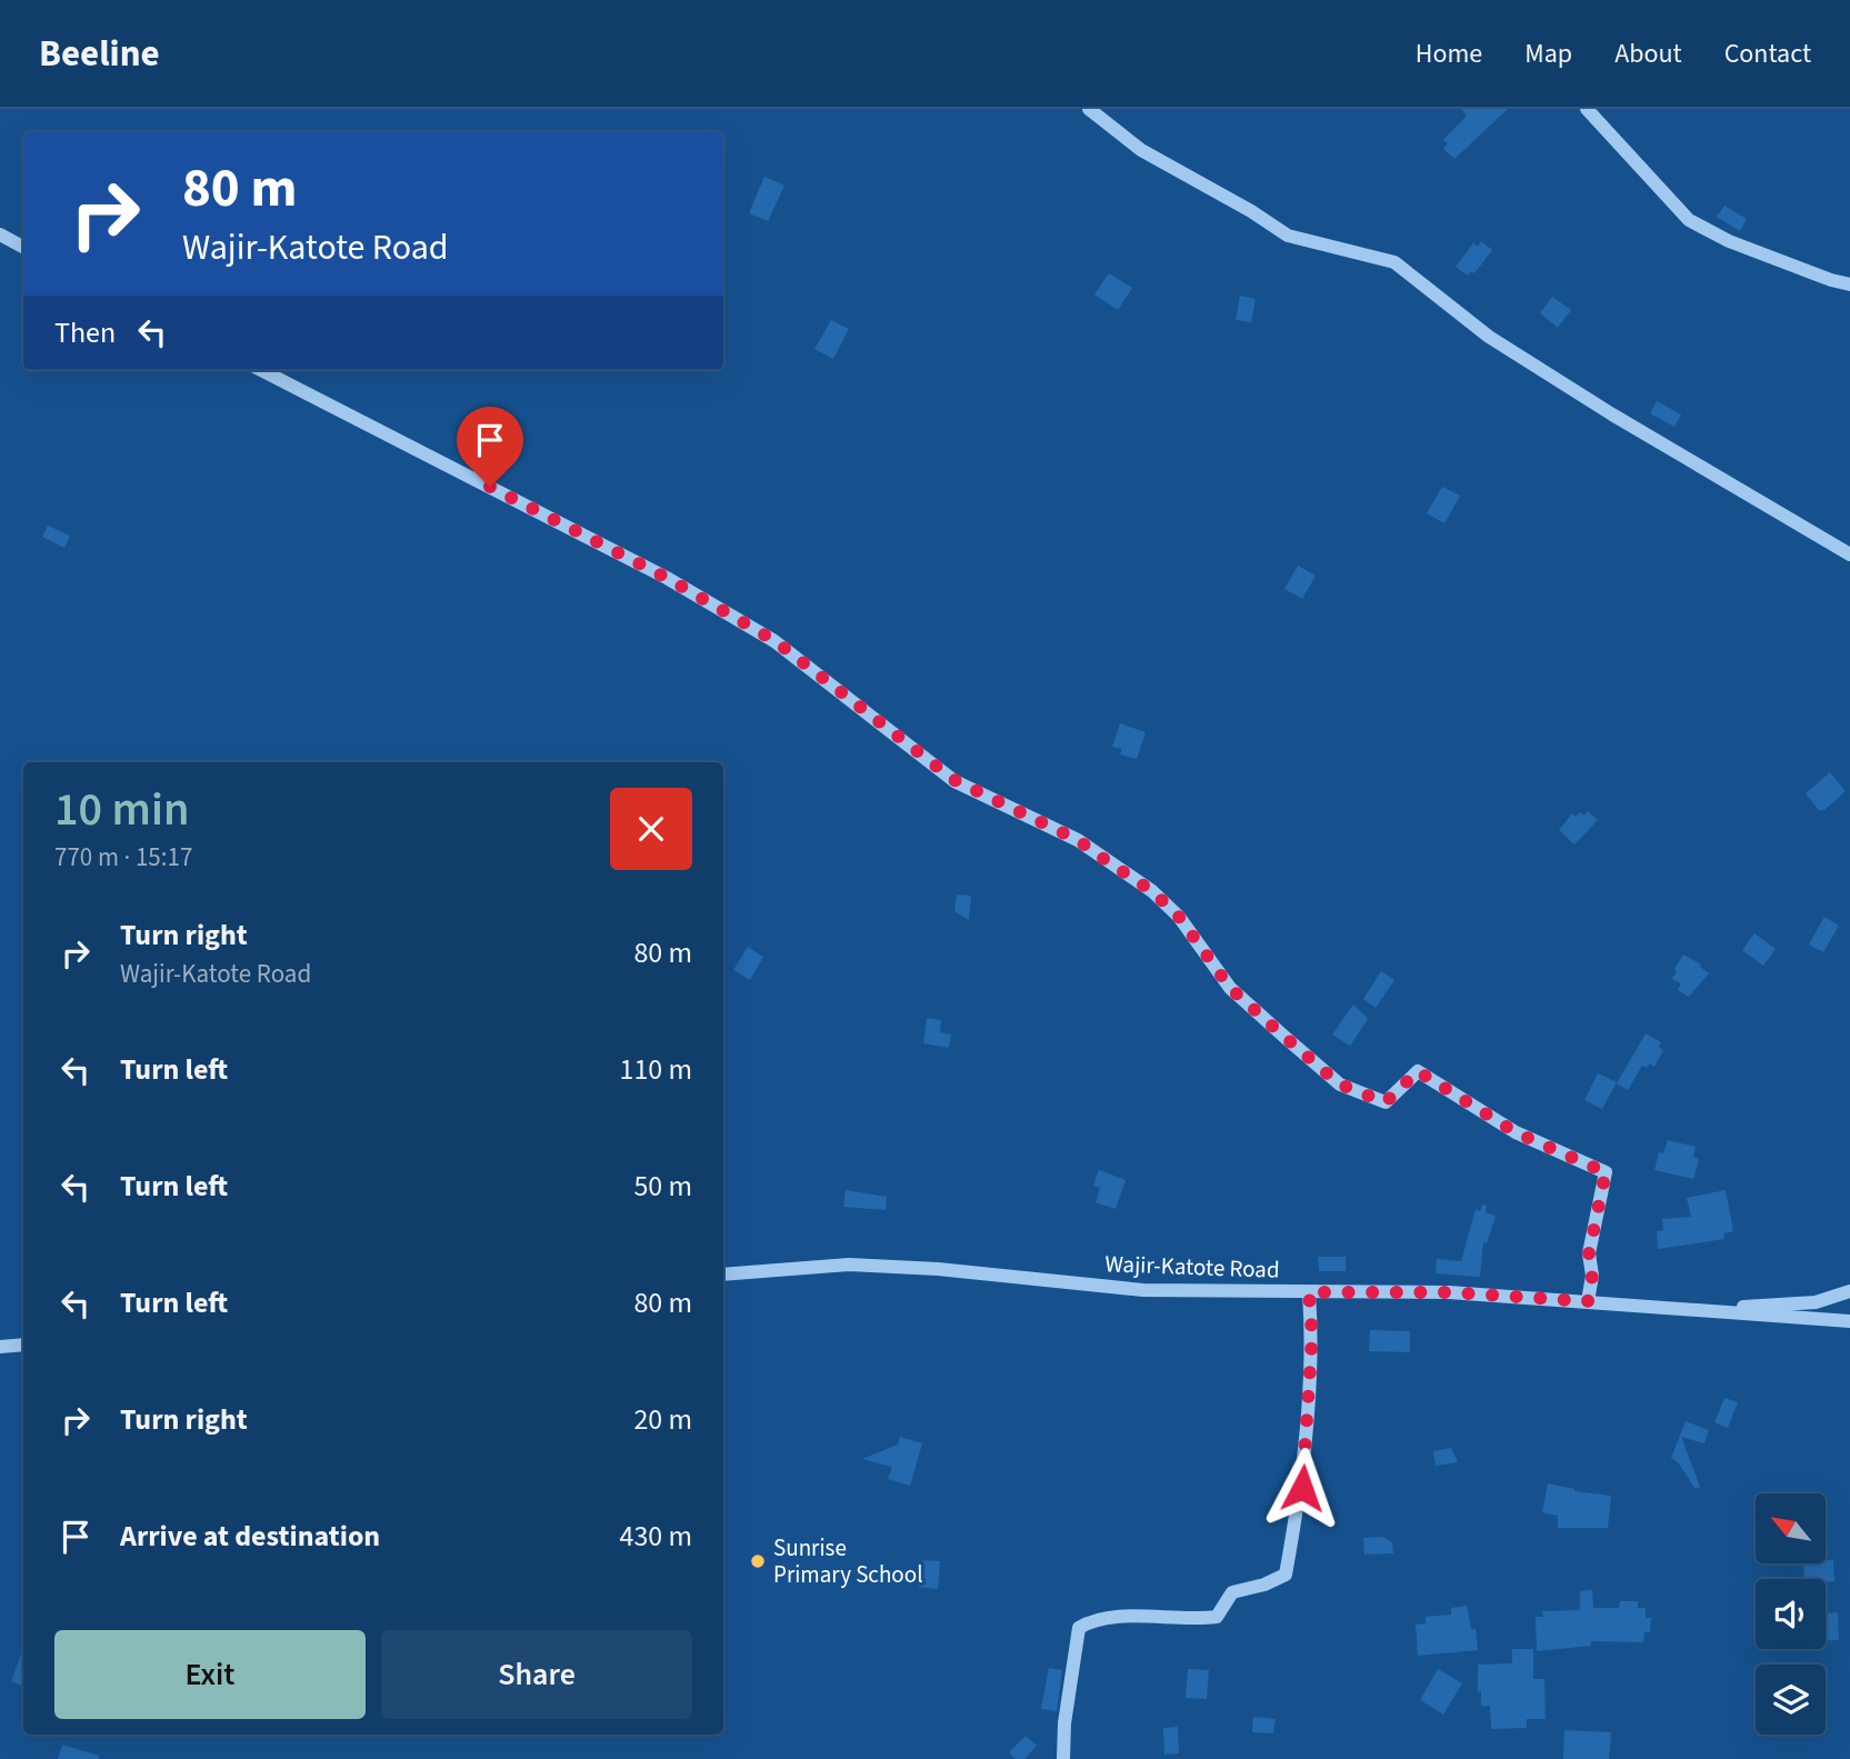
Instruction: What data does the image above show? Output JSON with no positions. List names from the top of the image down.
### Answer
{
  "streets": {
    "street": ["Wajir-Katote Road"]
  },
  "places": ["Sunrise Primary School"],
  "north": "top left",
  "page": {
    "header": "Beeline",
    "nav": [
      "Home",
      "Map",
      "About",
      "Contact"
    ],
    "turn": ["80 m", "Wajir-Katote Road"],
    "then": "Then",
    "heading": ["10 min", "770 m · 15:17"],
    "list": [
      {
        "name": "Turn right",
        "note": "Wajir-Katote Road",
        "value": "80 m"
      },
      {
        "name": "Turn left",
        "value": "110 m"
      },
      {
        "name": "Turn left",
        "value": "50 m"
      },
      {
        "name": "Turn left",
        "value": "80 m"
      },
      {
        "name": "Turn right",
        "value": "20 m"
      },
      {
        "name": "Arrive at destination",
        "value": "430 m"
      }
    ],
    "buttons": ["Exit", "Share"]
  }
}
